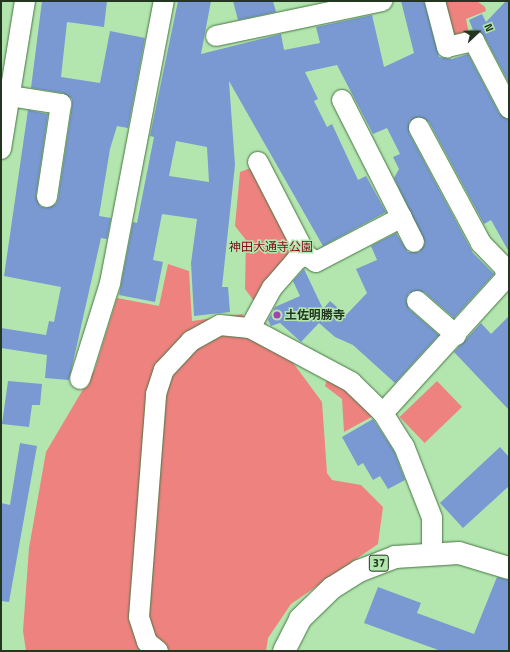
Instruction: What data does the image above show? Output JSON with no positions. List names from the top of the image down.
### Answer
{
  "streets": {
    "main road": ["37"]
  },
  "parks": ["神田大通寺公園"],
  "places": ["土佐明勝寺"],
  "north": "right"
}
